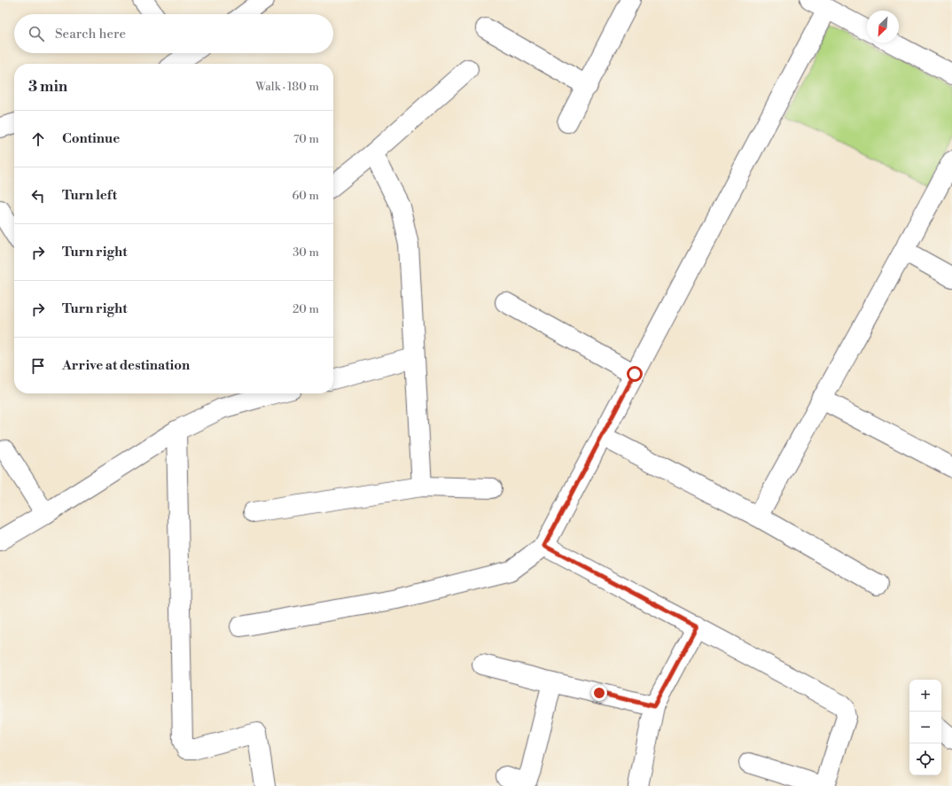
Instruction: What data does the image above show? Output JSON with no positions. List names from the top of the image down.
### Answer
{
  "north": "bottom left",
  "page": {
    "search": "Search here",
    "heading": ["3 min", "Walk · 180 m"],
    "list": [
      ["Continue", "70 m"],
      ["Turn left", "60 m"],
      ["Turn right", "30 m"],
      ["Turn right", "20 m"],
      "Arrive at destination"
    ],
    "map_buttons": ["+", "−"]
  }
}
